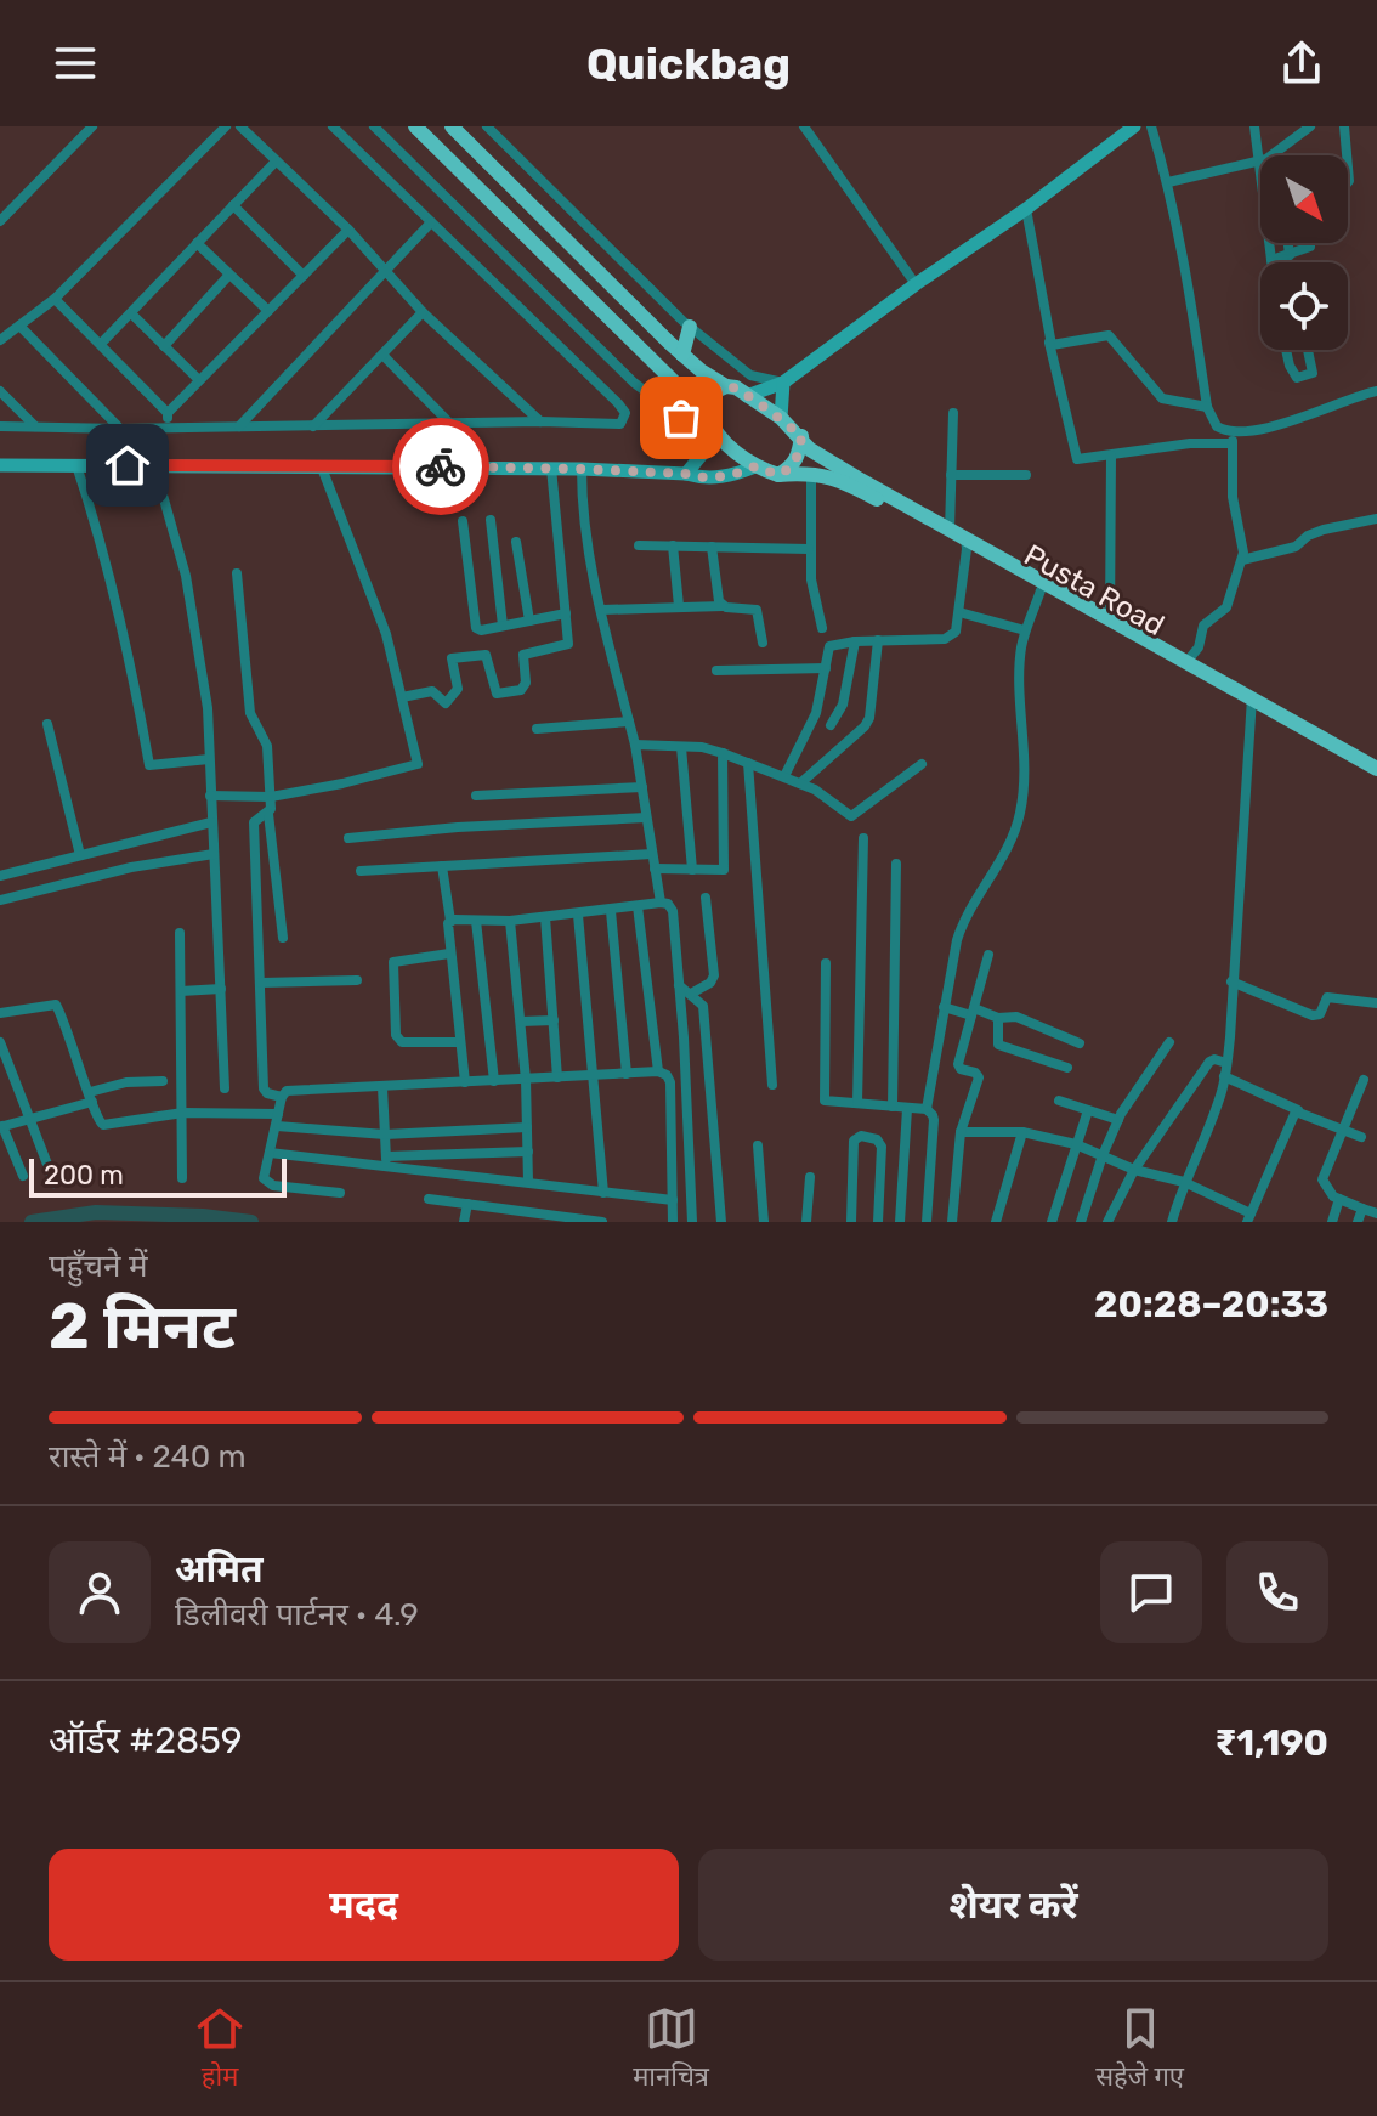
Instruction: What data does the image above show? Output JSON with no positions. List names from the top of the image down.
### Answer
{
  "streets": {
    "main road": ["Pusta Road"]
  },
  "scale_bar": "200 m",
  "north": "bottom right",
  "page": {
    "header": "Quickbag",
    "scale": "200 m",
    "heading": ["2 मिनट", "पहुँचने में", "20:28–20:33"],
    "panel": [
      "अमित",
      "डिलीवरी पार्टनर · 4.9",
      "ऑर्डर #2859",
      "₹1,190"
    ],
    "bar": "रास्ते में · 240 m",
    "buttons": ["मदद", "शेयर करें"],
    "tabs": ["होम", "मानचित्र", "सहेजे गए"]
  }
}
